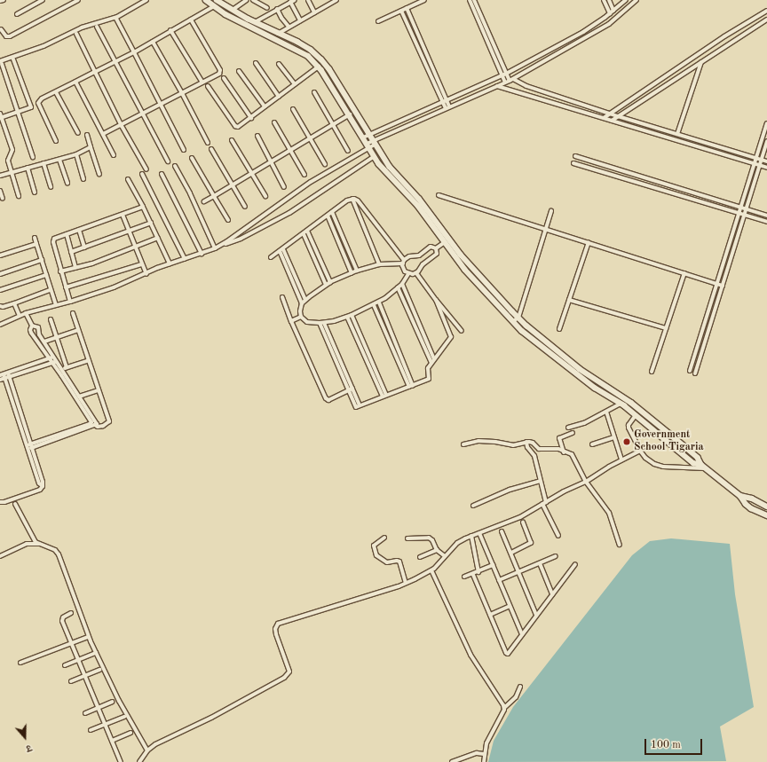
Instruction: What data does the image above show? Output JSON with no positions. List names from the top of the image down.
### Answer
{
  "places": ["Government School Tigaria"],
  "scale_bar": "100 m",
  "north": "bottom"
}
